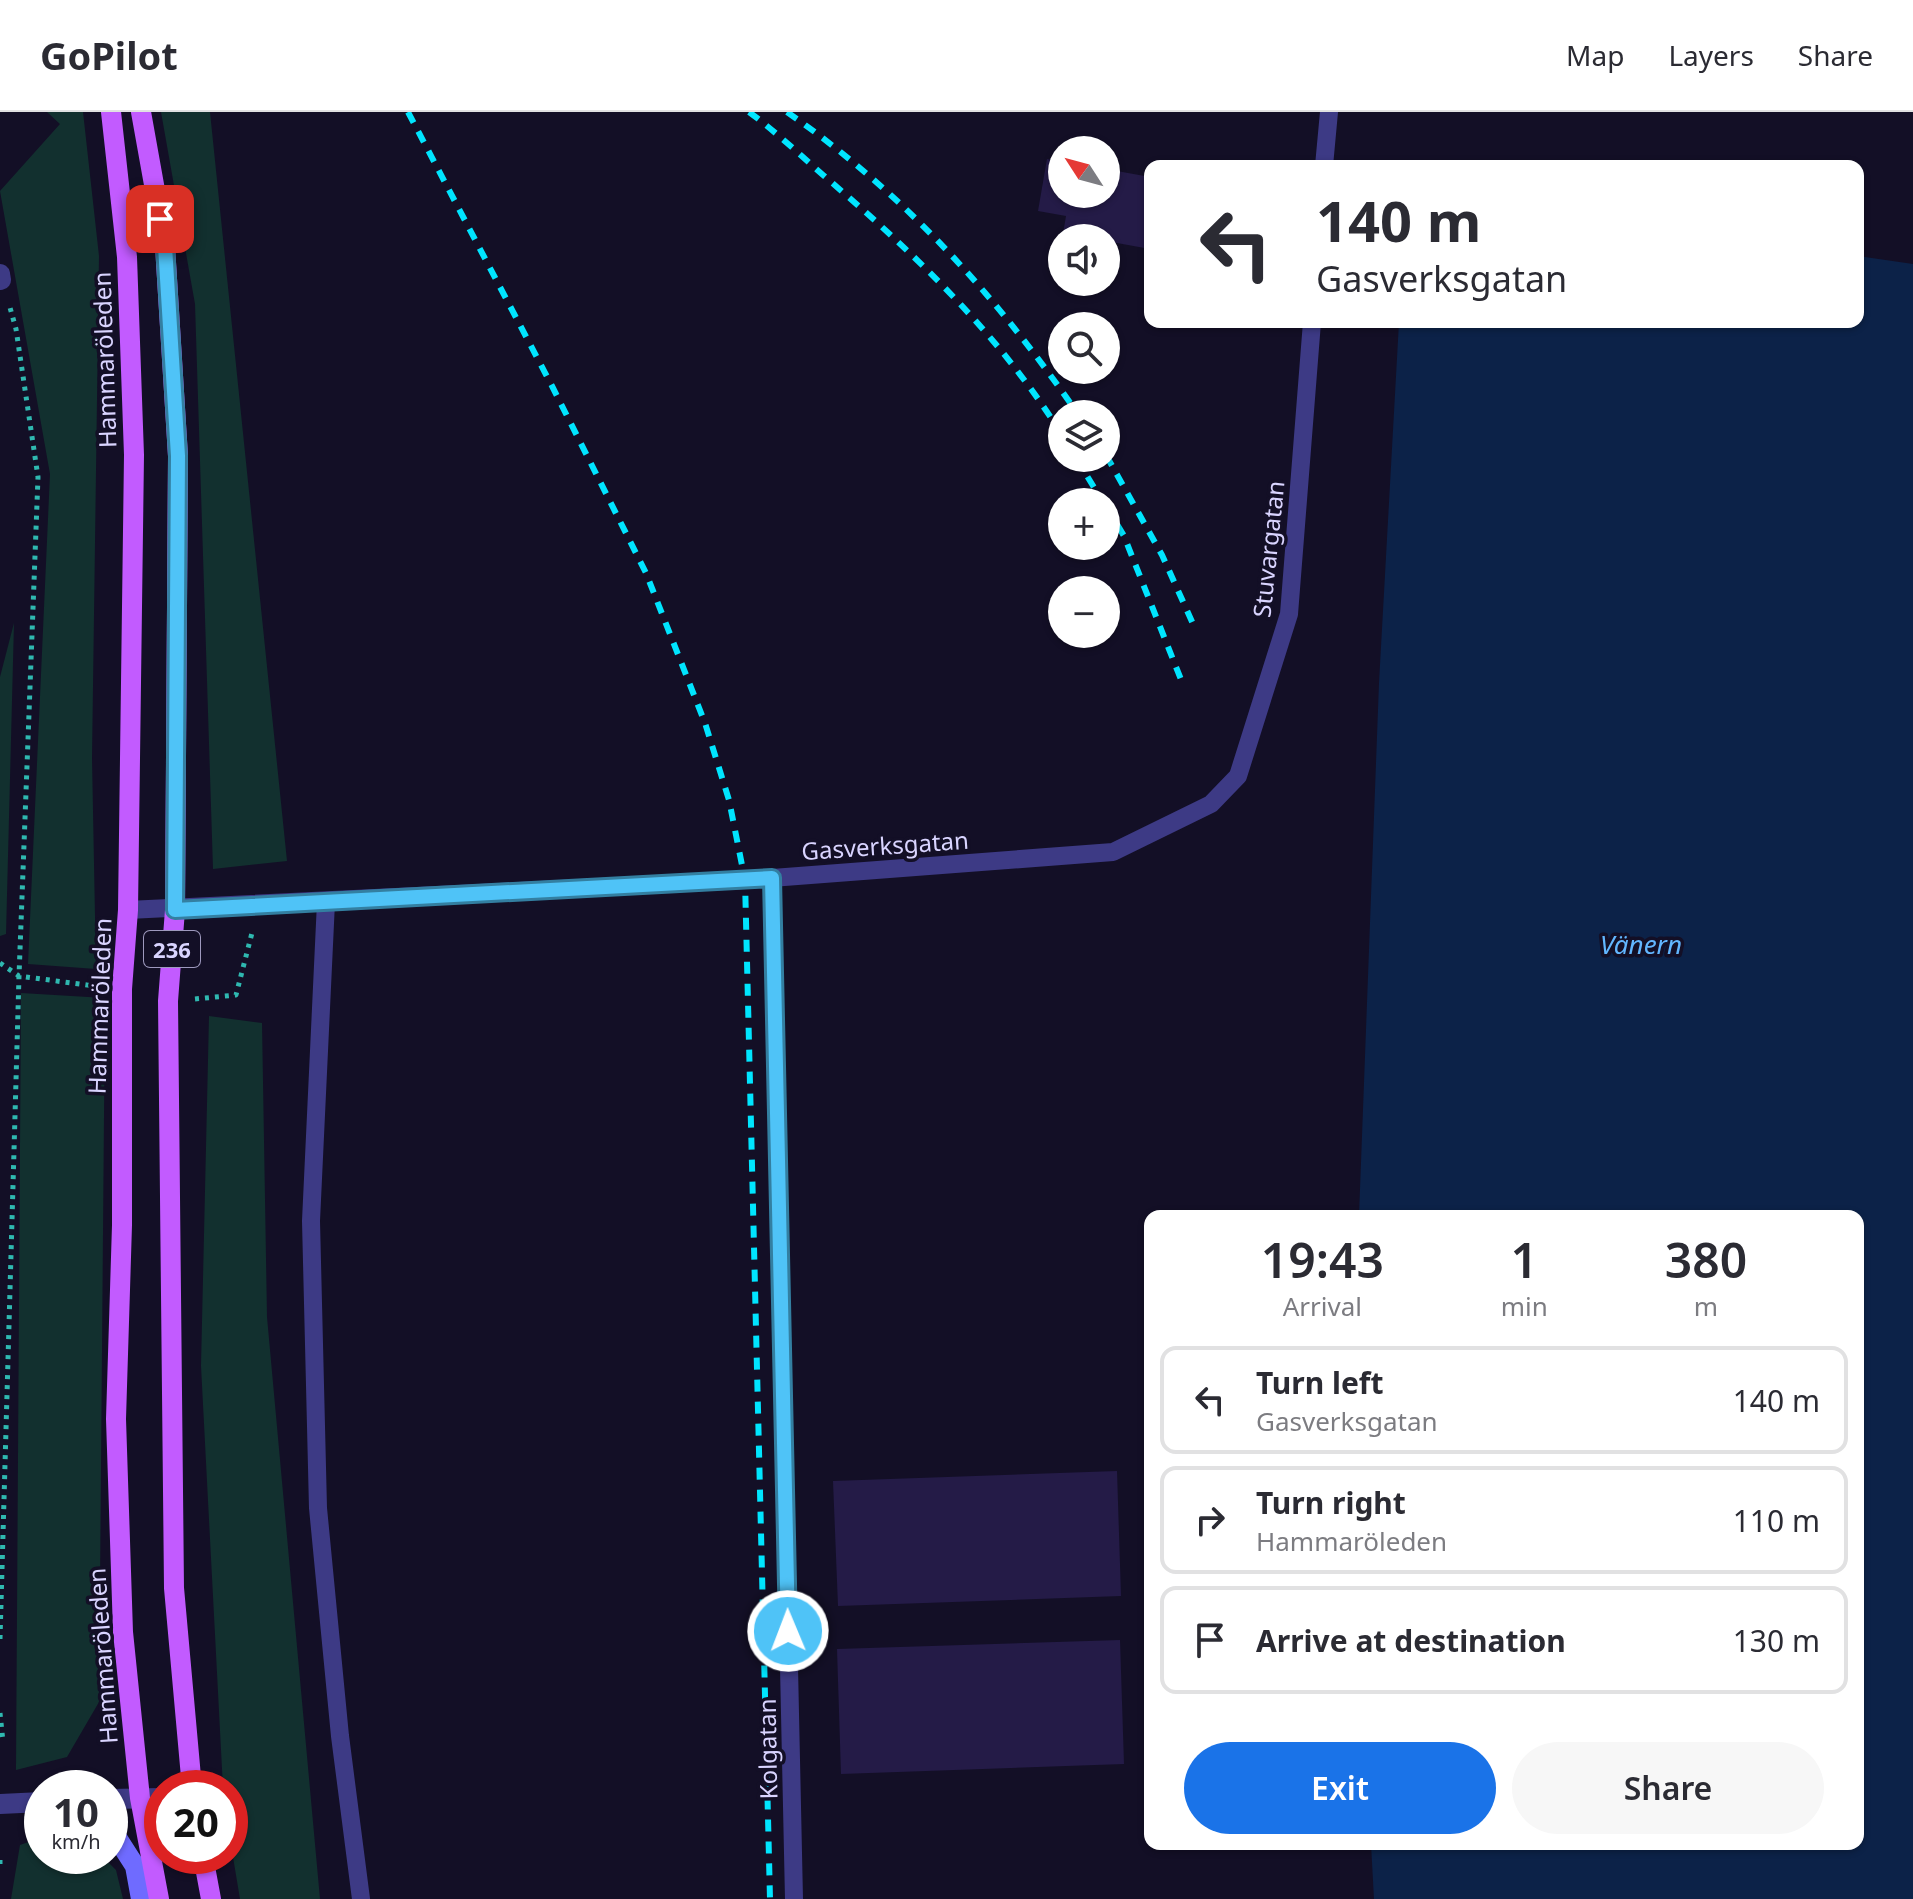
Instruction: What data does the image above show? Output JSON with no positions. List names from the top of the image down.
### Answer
{
  "streets": {
    "main road": ["Hammaröleden", "236"],
    "lane": ["Stuvargatan", "Gasverksgatan", "Kolgatan"]
  },
  "crossings": [
    ["Hammaröleden", "Gasverksgatan"],
    ["Stuvargatan", "Gasverksgatan"],
    ["Gasverksgatan", "236"],
    ["Gasverksgatan", "Kolgatan"]
  ],
  "water": ["Vänern"],
  "north": "top left",
  "page": {
    "header": "GoPilot",
    "nav": ["Map", "Layers", "Share"],
    "map_buttons": ["+", "−"],
    "turn": ["140 m", "Gasverksgatan"],
    "eta": [
      "19:43",
      "Arrival",
      "1",
      "min",
      "380",
      "m"
    ],
    "list": [
      {
        "name": "Turn left",
        "note": "Gasverksgatan",
        "value": "140 m"
      },
      {
        "name": "Turn right",
        "note": "Hammaröleden",
        "value": "110 m"
      },
      {
        "name": "Arrive at destination",
        "value": "130 m"
      }
    ],
    "buttons": ["Exit", "Share"],
    "speed": "10 km/h",
    "limit": "20"
  }
}
